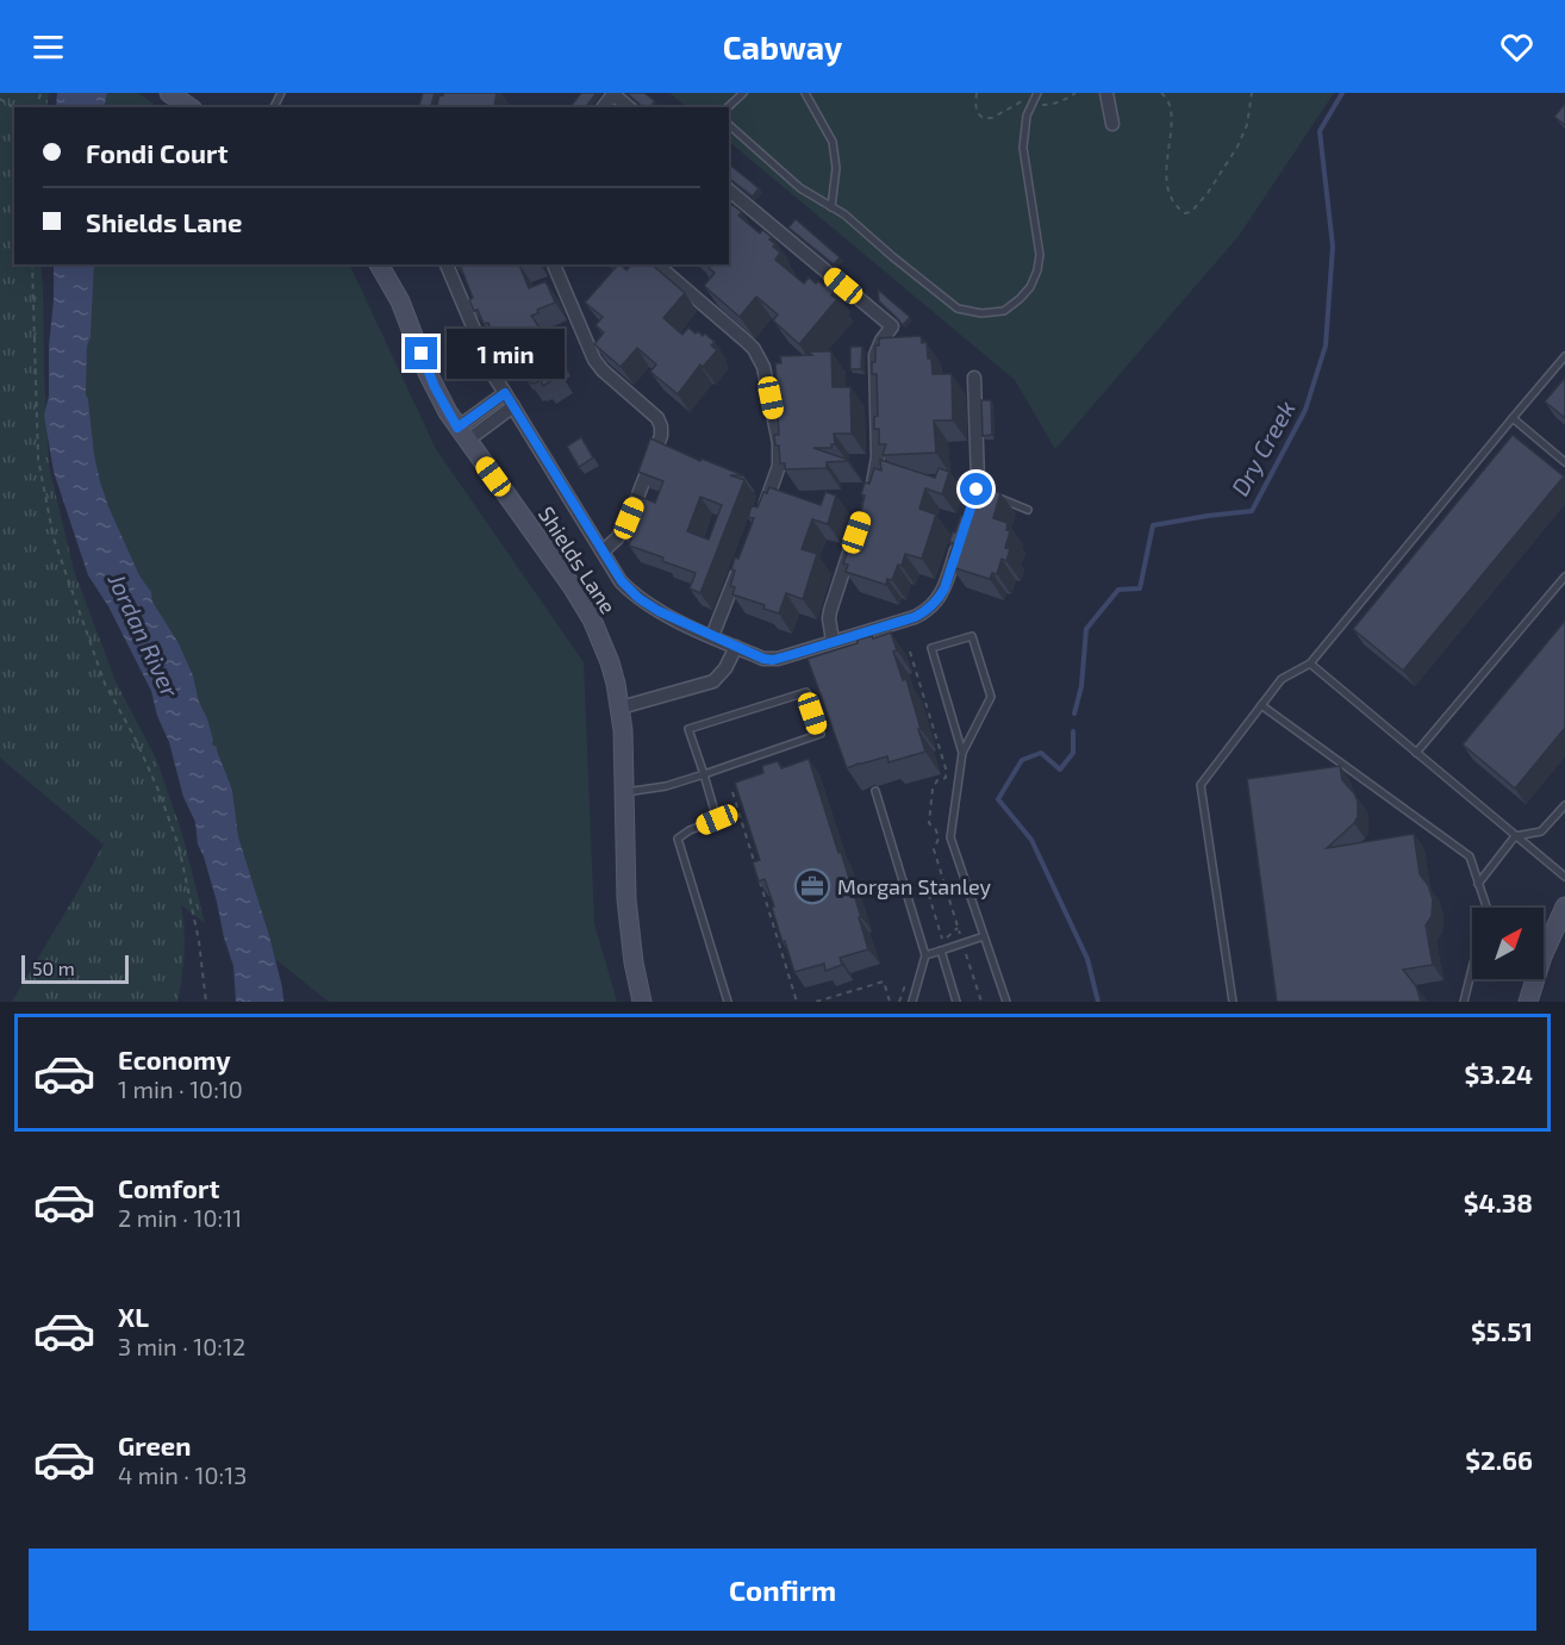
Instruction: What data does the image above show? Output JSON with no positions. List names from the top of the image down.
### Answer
{
  "streets": {
    "main road": ["Shields Lane"]
  },
  "water": ["Dry Creek", "Jordan River"],
  "places": {
    "office": ["Morgan Stanley"]
  },
  "scale_bar": "50 m",
  "north": "top right",
  "page": {
    "header": "Cabway",
    "banner": ["Fondi Court", "Shields Lane"],
    "bubble": "1 min",
    "scale": "50 m",
    "list": [
      {
        "name": "Economy",
        "note": "1 min · 10:10",
        "value": "$3.24"
      },
      {
        "name": "Comfort",
        "note": "2 min · 10:11",
        "value": "$4.38"
      },
      {
        "name": "XL",
        "note": "3 min · 10:12",
        "value": "$5.51"
      },
      {
        "name": "Green",
        "note": "4 min · 10:13",
        "value": "$2.66"
      }
    ],
    "buttons": "Confirm"
  }
}
